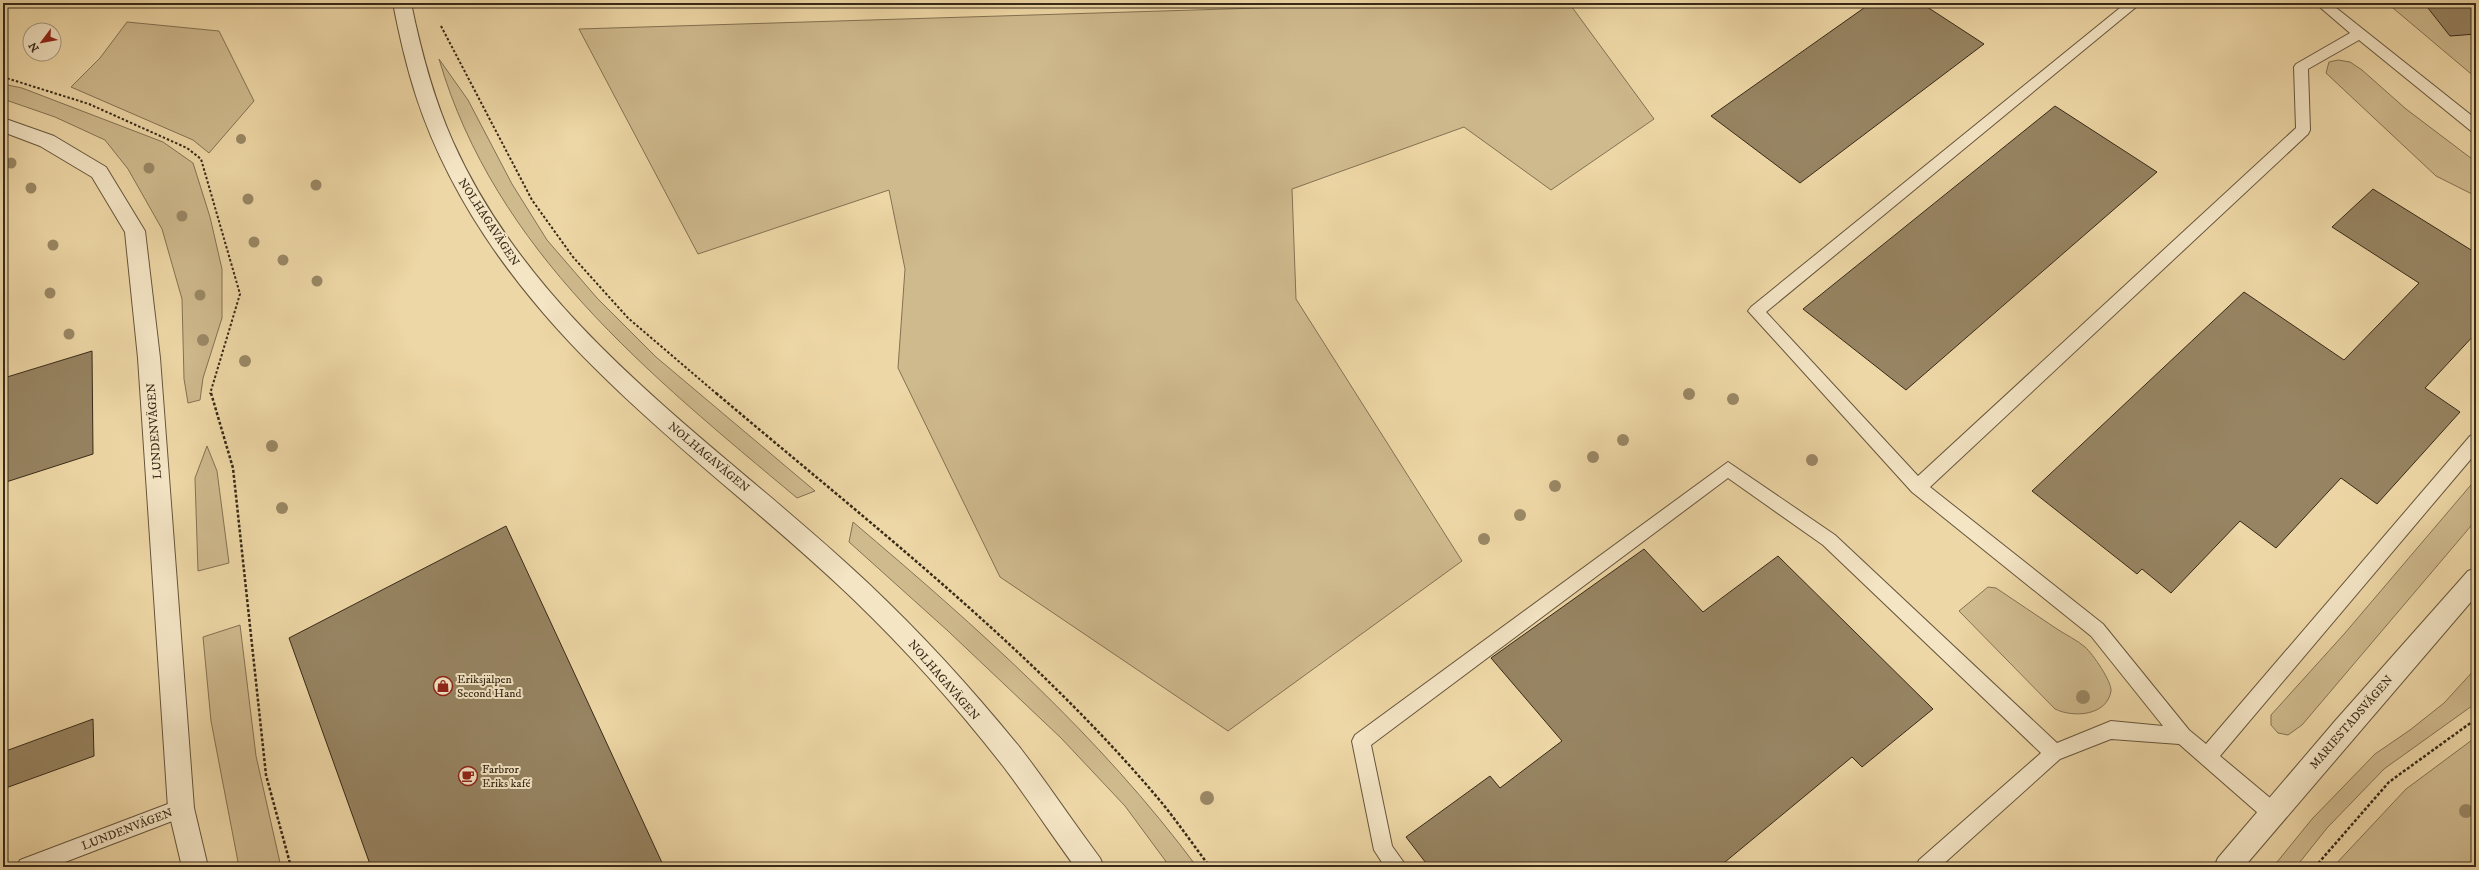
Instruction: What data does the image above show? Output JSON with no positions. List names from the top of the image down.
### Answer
{
  "streets": {
    "street": ["NOLHAGAVÄGEN", "LUNDENVÄGEN", "MARIESTADSVÄGEN"]
  },
  "places": {
    "shop": ["Eriksjälpen Second Hand"],
    "cafe": ["Farbror Eriks kafé"]
  },
  "north": "bottom left"
}
